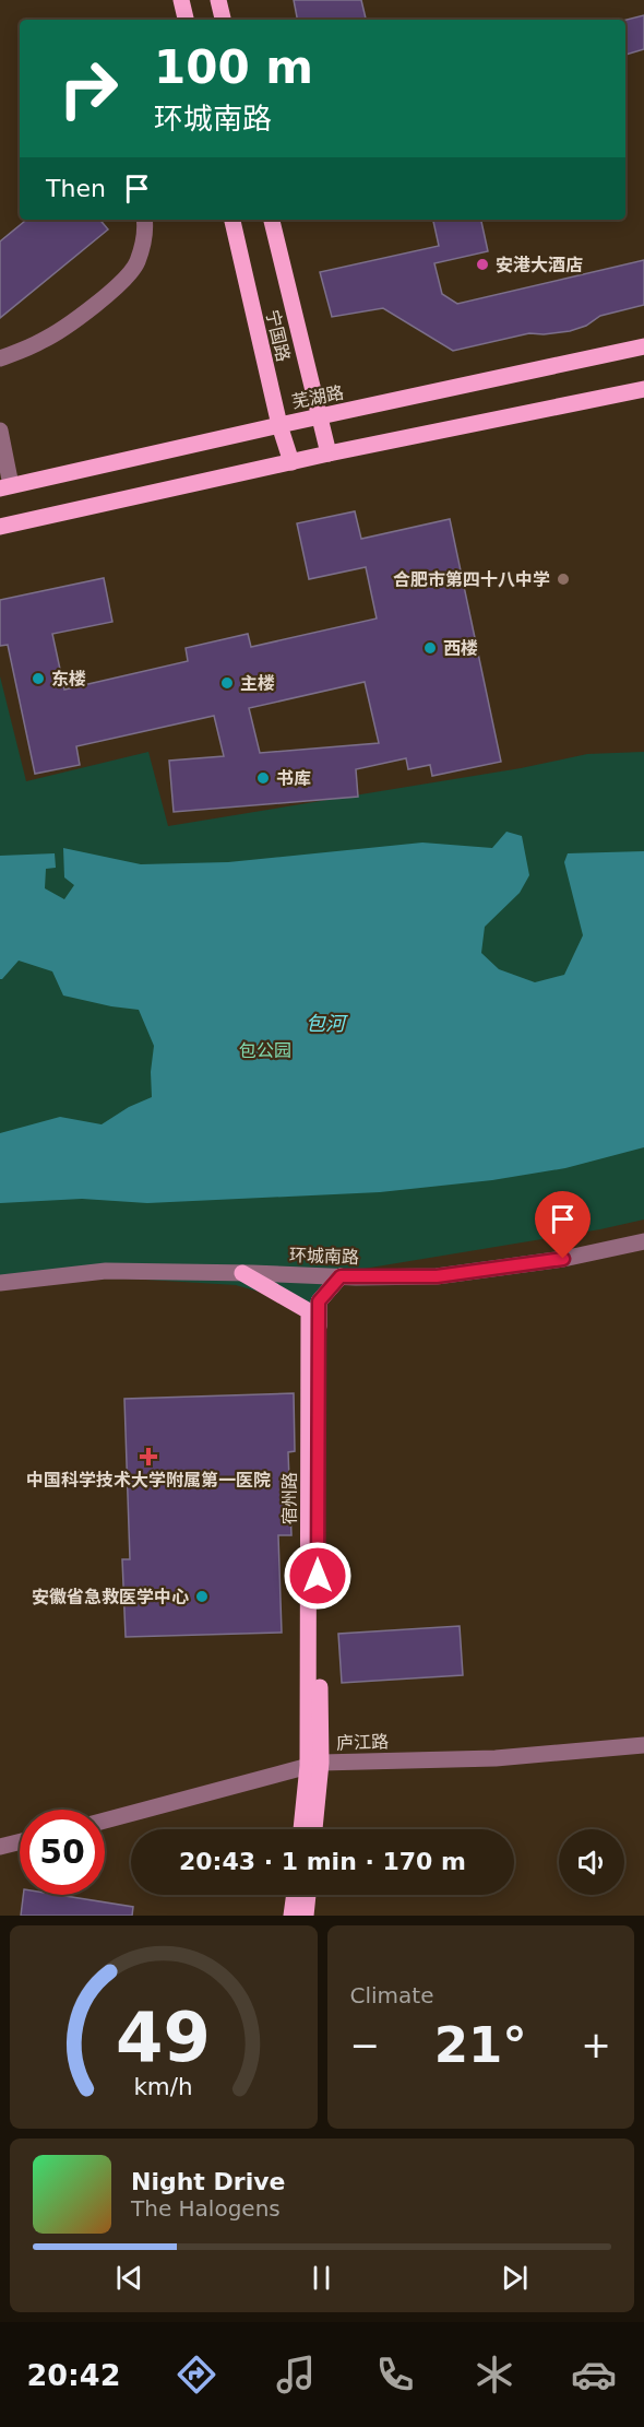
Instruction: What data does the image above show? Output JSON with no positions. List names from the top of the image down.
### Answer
{
  "streets": {
    "main road": ["宁国路", "芜湖路", "宿州路"],
    "street": ["环城南路", "庐江路"]
  },
  "crossings": [
    ["宁国路", "芜湖路"],
    ["环城南路", "宿州路"],
    ["宿州路", "庐江路"]
  ],
  "water": ["包河"],
  "parks": ["包公园"],
  "places": {
    "other": [
      "安港大酒店",
      "合肥市第四十八中学",
      "西楼",
      "东楼",
      "主楼",
      "书库",
      "安徽省急救医学中心"
    ],
    "health": ["中国科学技术大学附属第一医院"]
  },
  "page": {
    "turn": ["100 m", "环城南路"],
    "then": "Then",
    "limit": "50",
    "trip": "20:43 · 1 min · 170 m",
    "tile": "Climate",
    "heat": ["−", "21°", "+"],
    "song": ["Night Drive", "The Halogens"],
    "tabs": "20:42",
    "gauge": ["49", "km/h"]
  }
}
